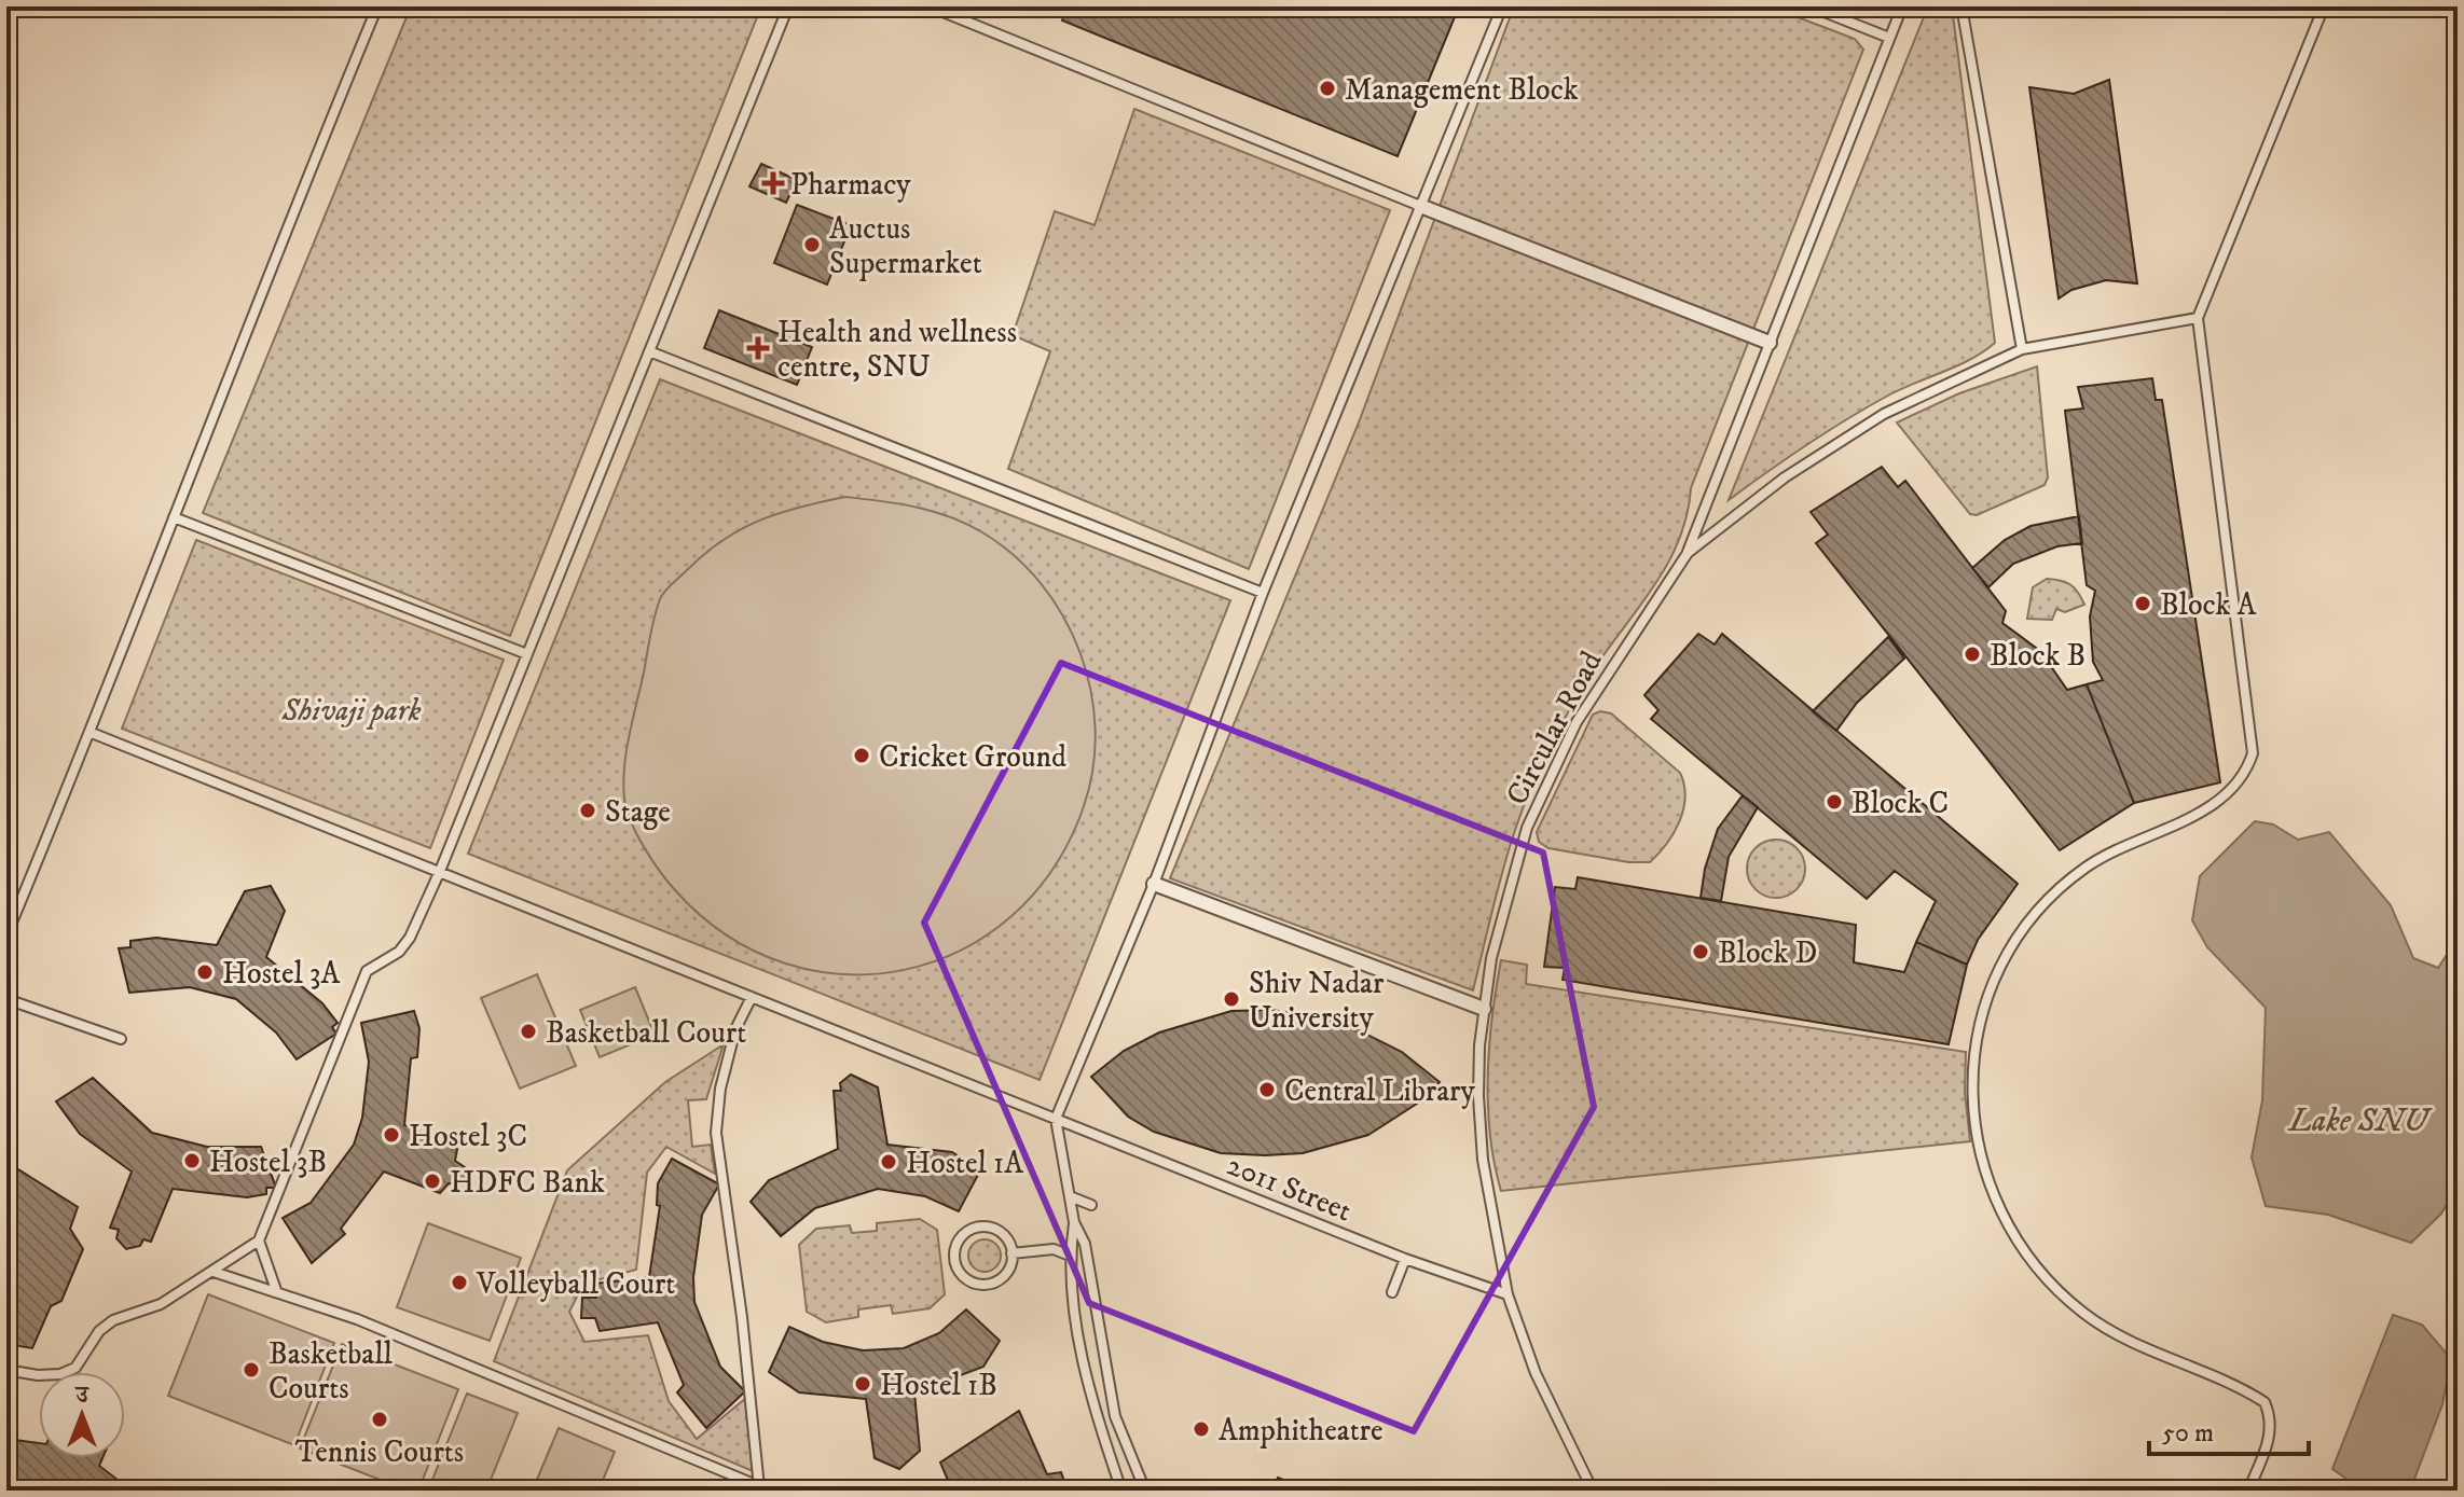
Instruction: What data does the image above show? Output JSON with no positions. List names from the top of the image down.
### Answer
{
  "streets": {
    "lane": ["Circular Road", "2011 Street"]
  },
  "crossings": [
    ["Circular Road", "2011 Street"]
  ],
  "water": ["Lake SNU"],
  "parks": ["Shivaji park"],
  "places": {
    "other": [
      "Management Block",
      "Auctus Supermarket",
      "Block A",
      "Block B",
      "Cricket Ground",
      "Block C",
      "Stage",
      "Block D",
      "Hostel 3A",
      "Shiv Nadar University",
      "Basketball Court",
      "Central Library",
      "Hostel 3C",
      "Hostel 3B",
      "Hostel 1A",
      "HDFC Bank",
      "Volleyball Court",
      "Basketball Courts",
      "Hostel 1B",
      "Tennis Courts",
      "Amphitheatre"
    ],
    "health": ["Pharmacy", "Health and wellness centre, SNU"]
  },
  "scale_bar": "50 m",
  "north": "top"
}
